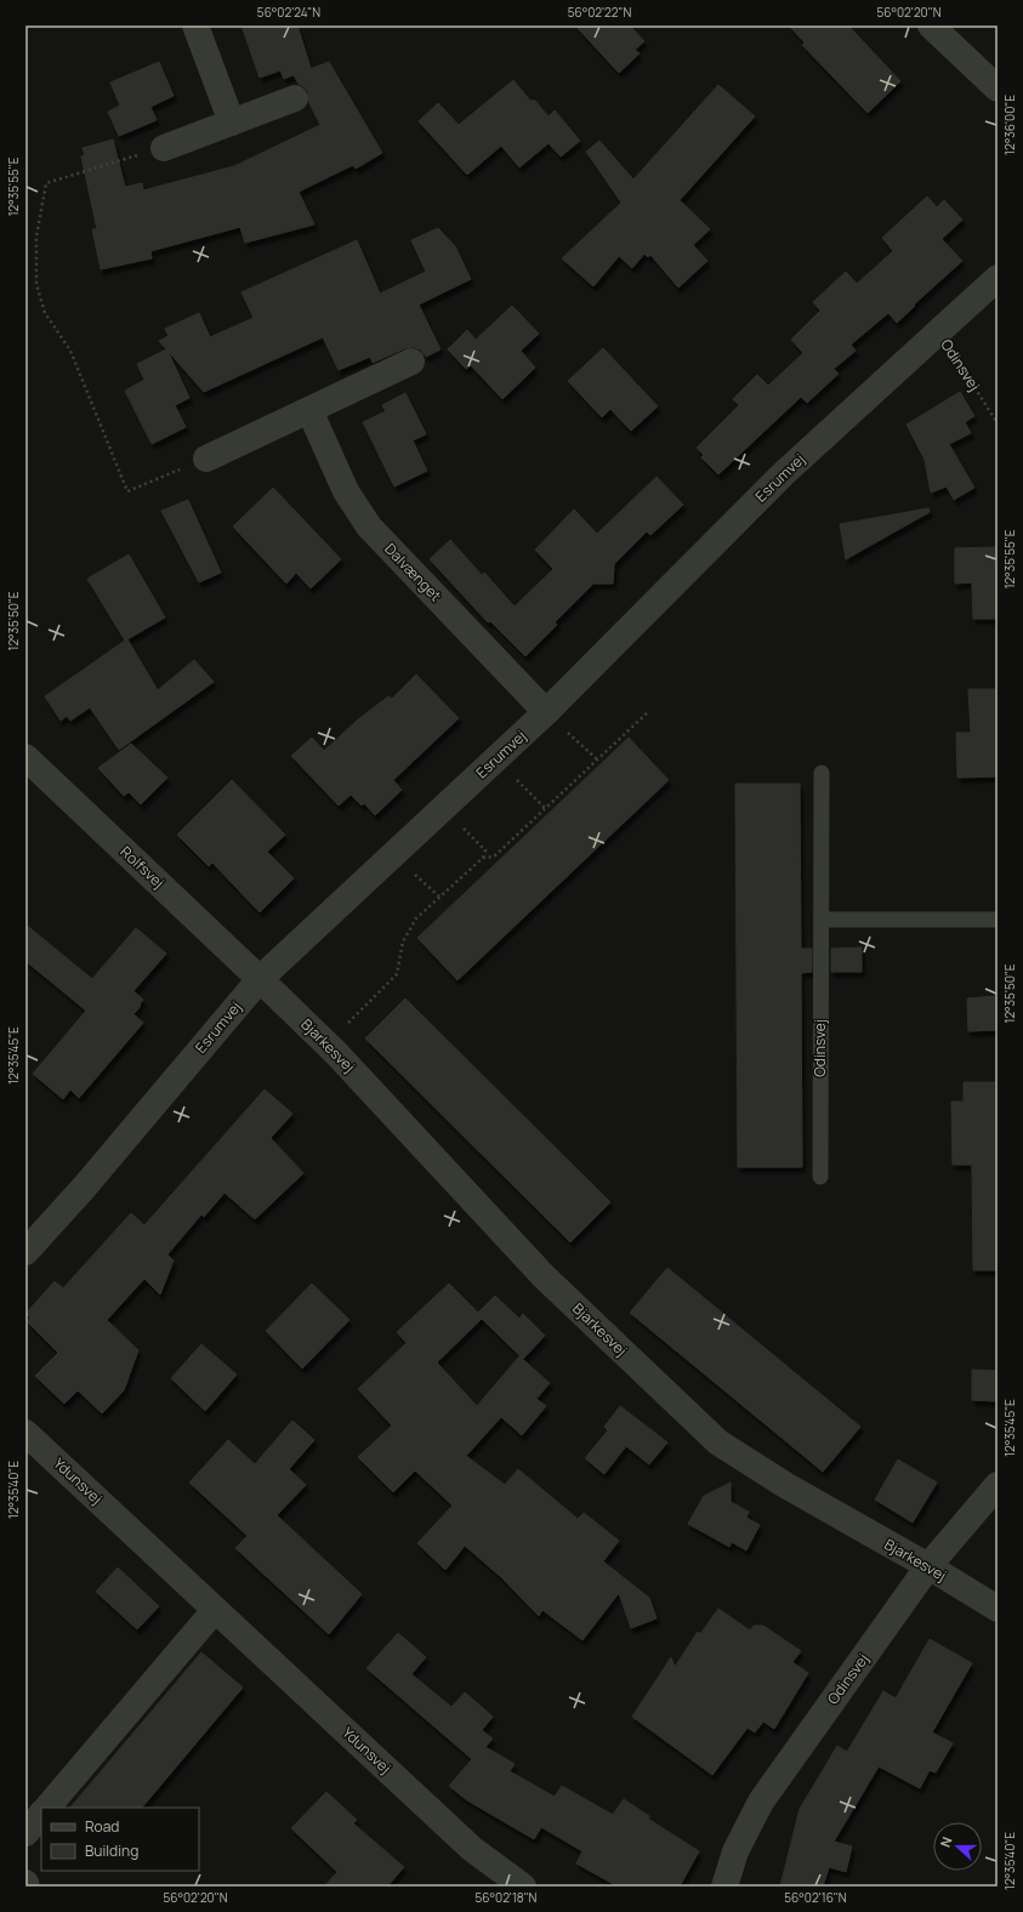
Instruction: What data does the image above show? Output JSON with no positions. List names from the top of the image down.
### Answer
{
  "streets": {
    "street": [
      "Odinsvej",
      "Esrumvej",
      "Dalvænget",
      "Rolfsvej",
      "Bjarkesvej",
      "Ydunsvej"
    ]
  },
  "crossings": [
    ["Odinsvej", "Esrumvej"],
    ["Odinsvej", "Bjarkesvej"],
    ["Esrumvej", "Dalvænget"],
    ["Esrumvej", "Rolfsvej"],
    ["Esrumvej", "Bjarkesvej"],
    ["Rolfsvej", "Bjarkesvej"]
  ],
  "legend": ["Road", "Building"],
  "north": "left",
  "coordinates": [
    "56°02'24\"N",
    "56°02'22\"N",
    "56°02'20\"N",
    "12°36'00\"E",
    "12°35'55\"E",
    "12°35'50\"E",
    "12°35'45\"E",
    "12°35'40\"E",
    "56°02'18\"N",
    "56°02'16\"N"
  ]
}
